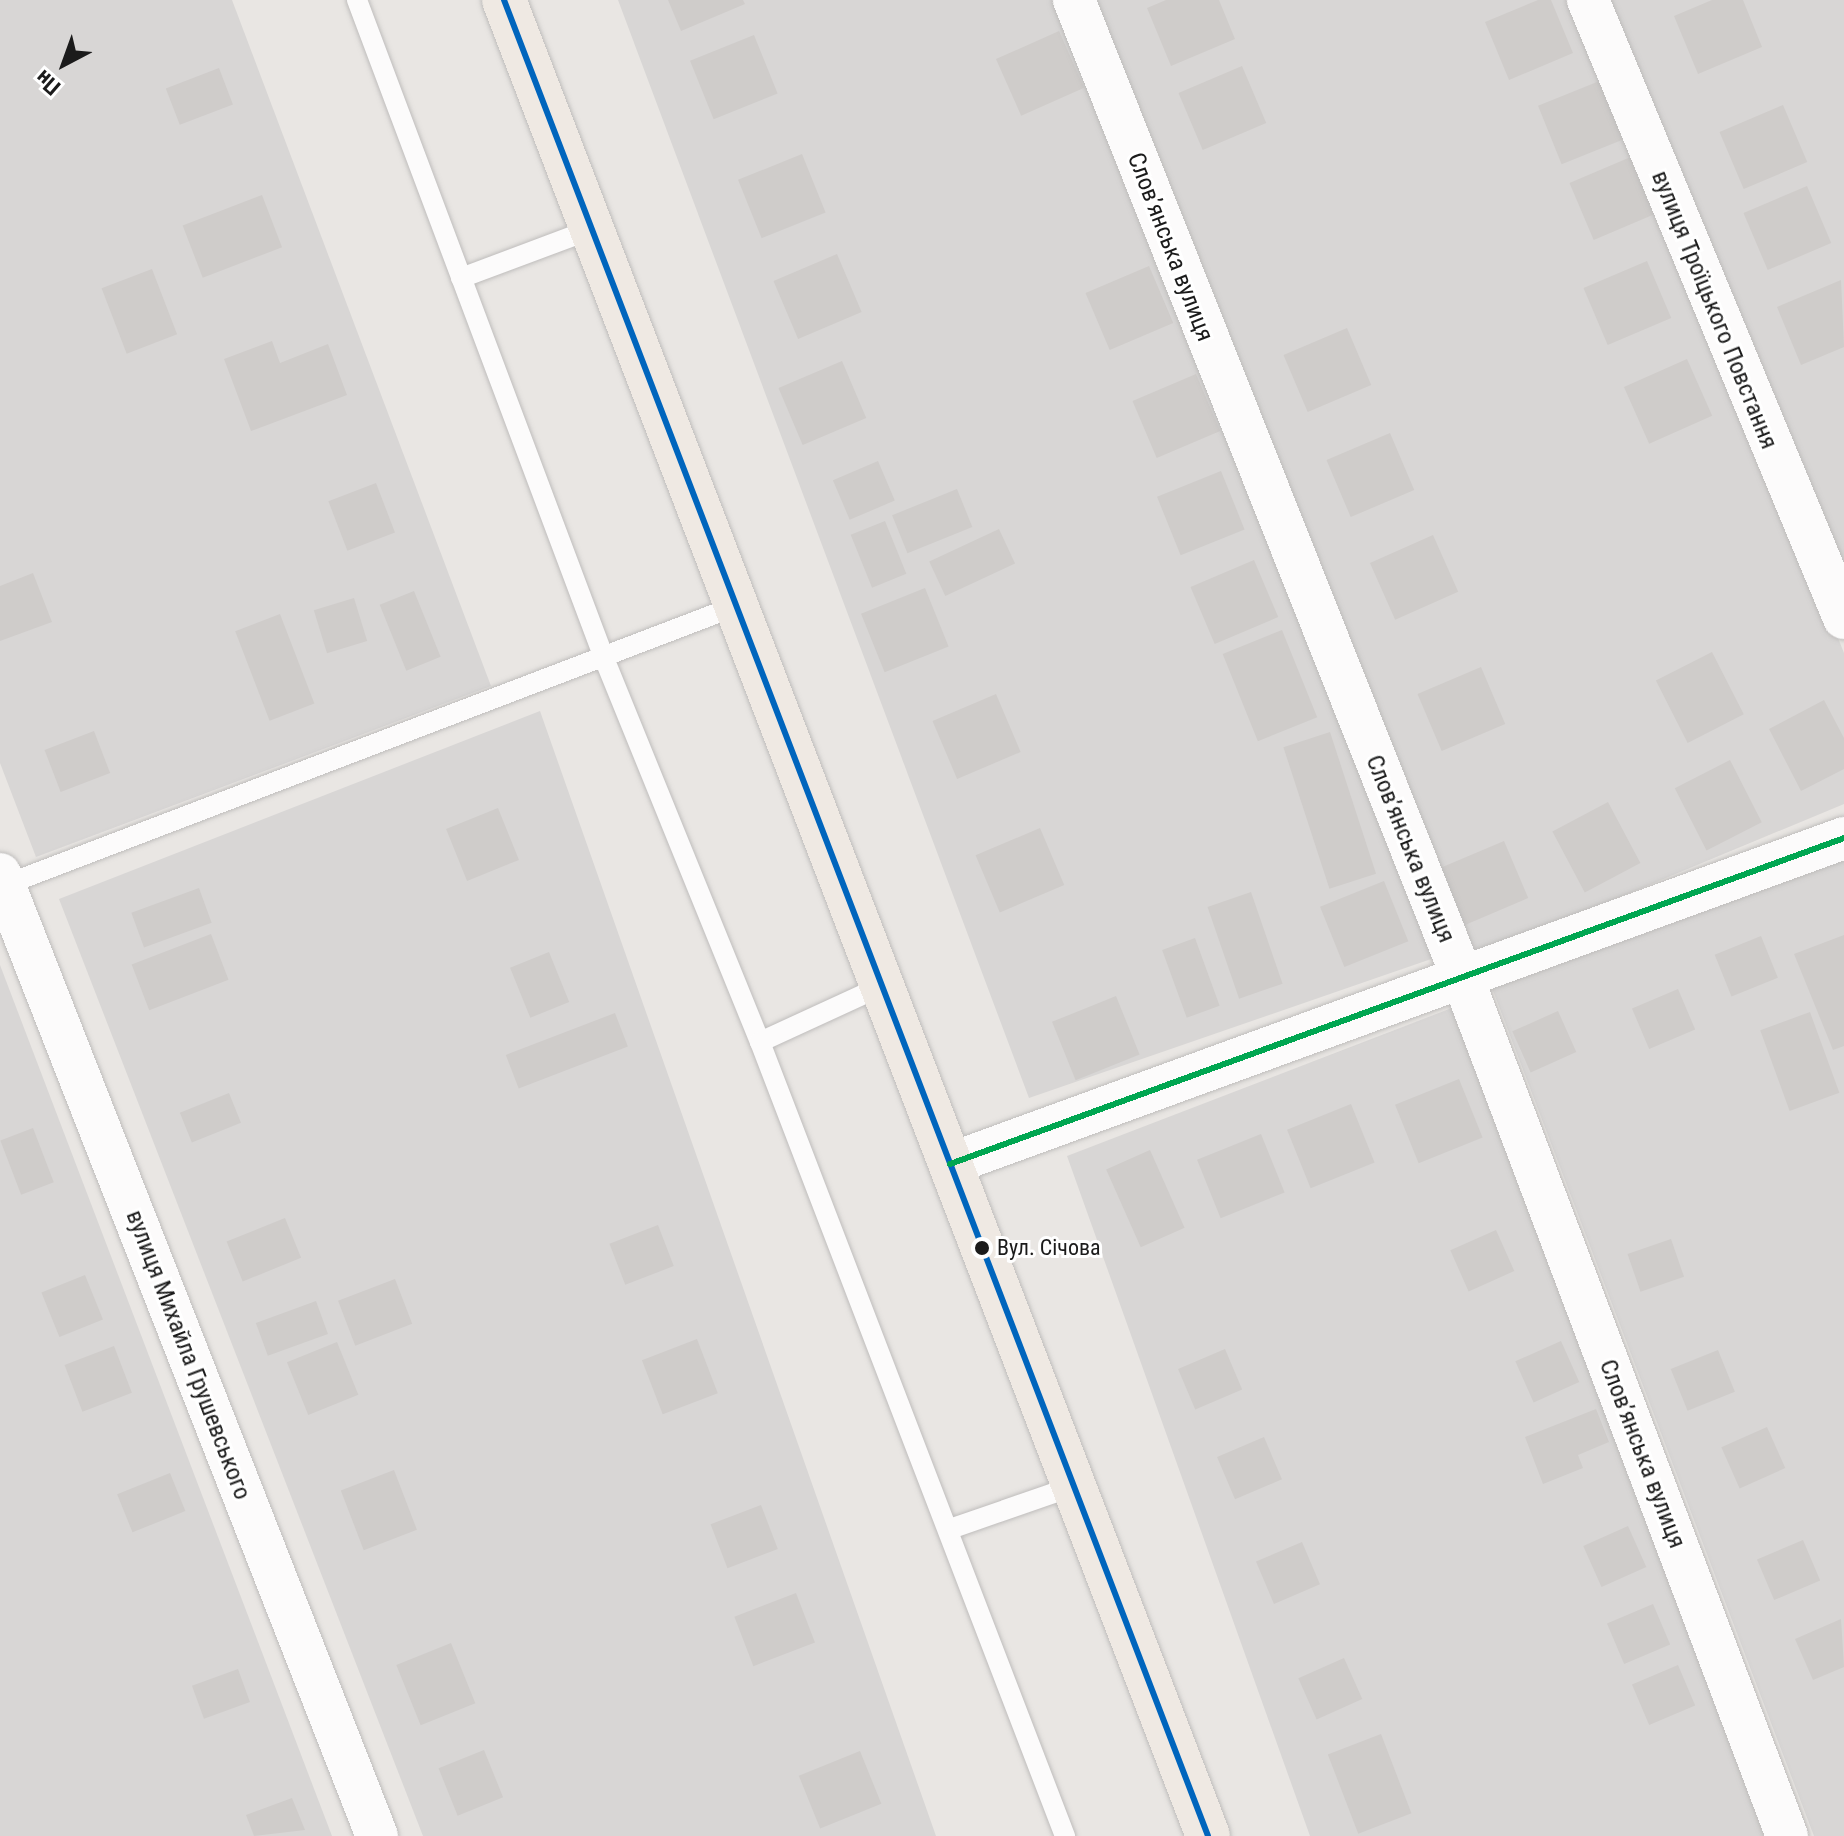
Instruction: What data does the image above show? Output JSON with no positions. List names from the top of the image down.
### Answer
{
  "streets": {
    "street": ["Словʼянська вулиця", "вулиця Троїцького Повстання", "вулиця Михайла Грушевського"]
  },
  "places": ["Вул. Січова"],
  "north": "bottom left"
}
